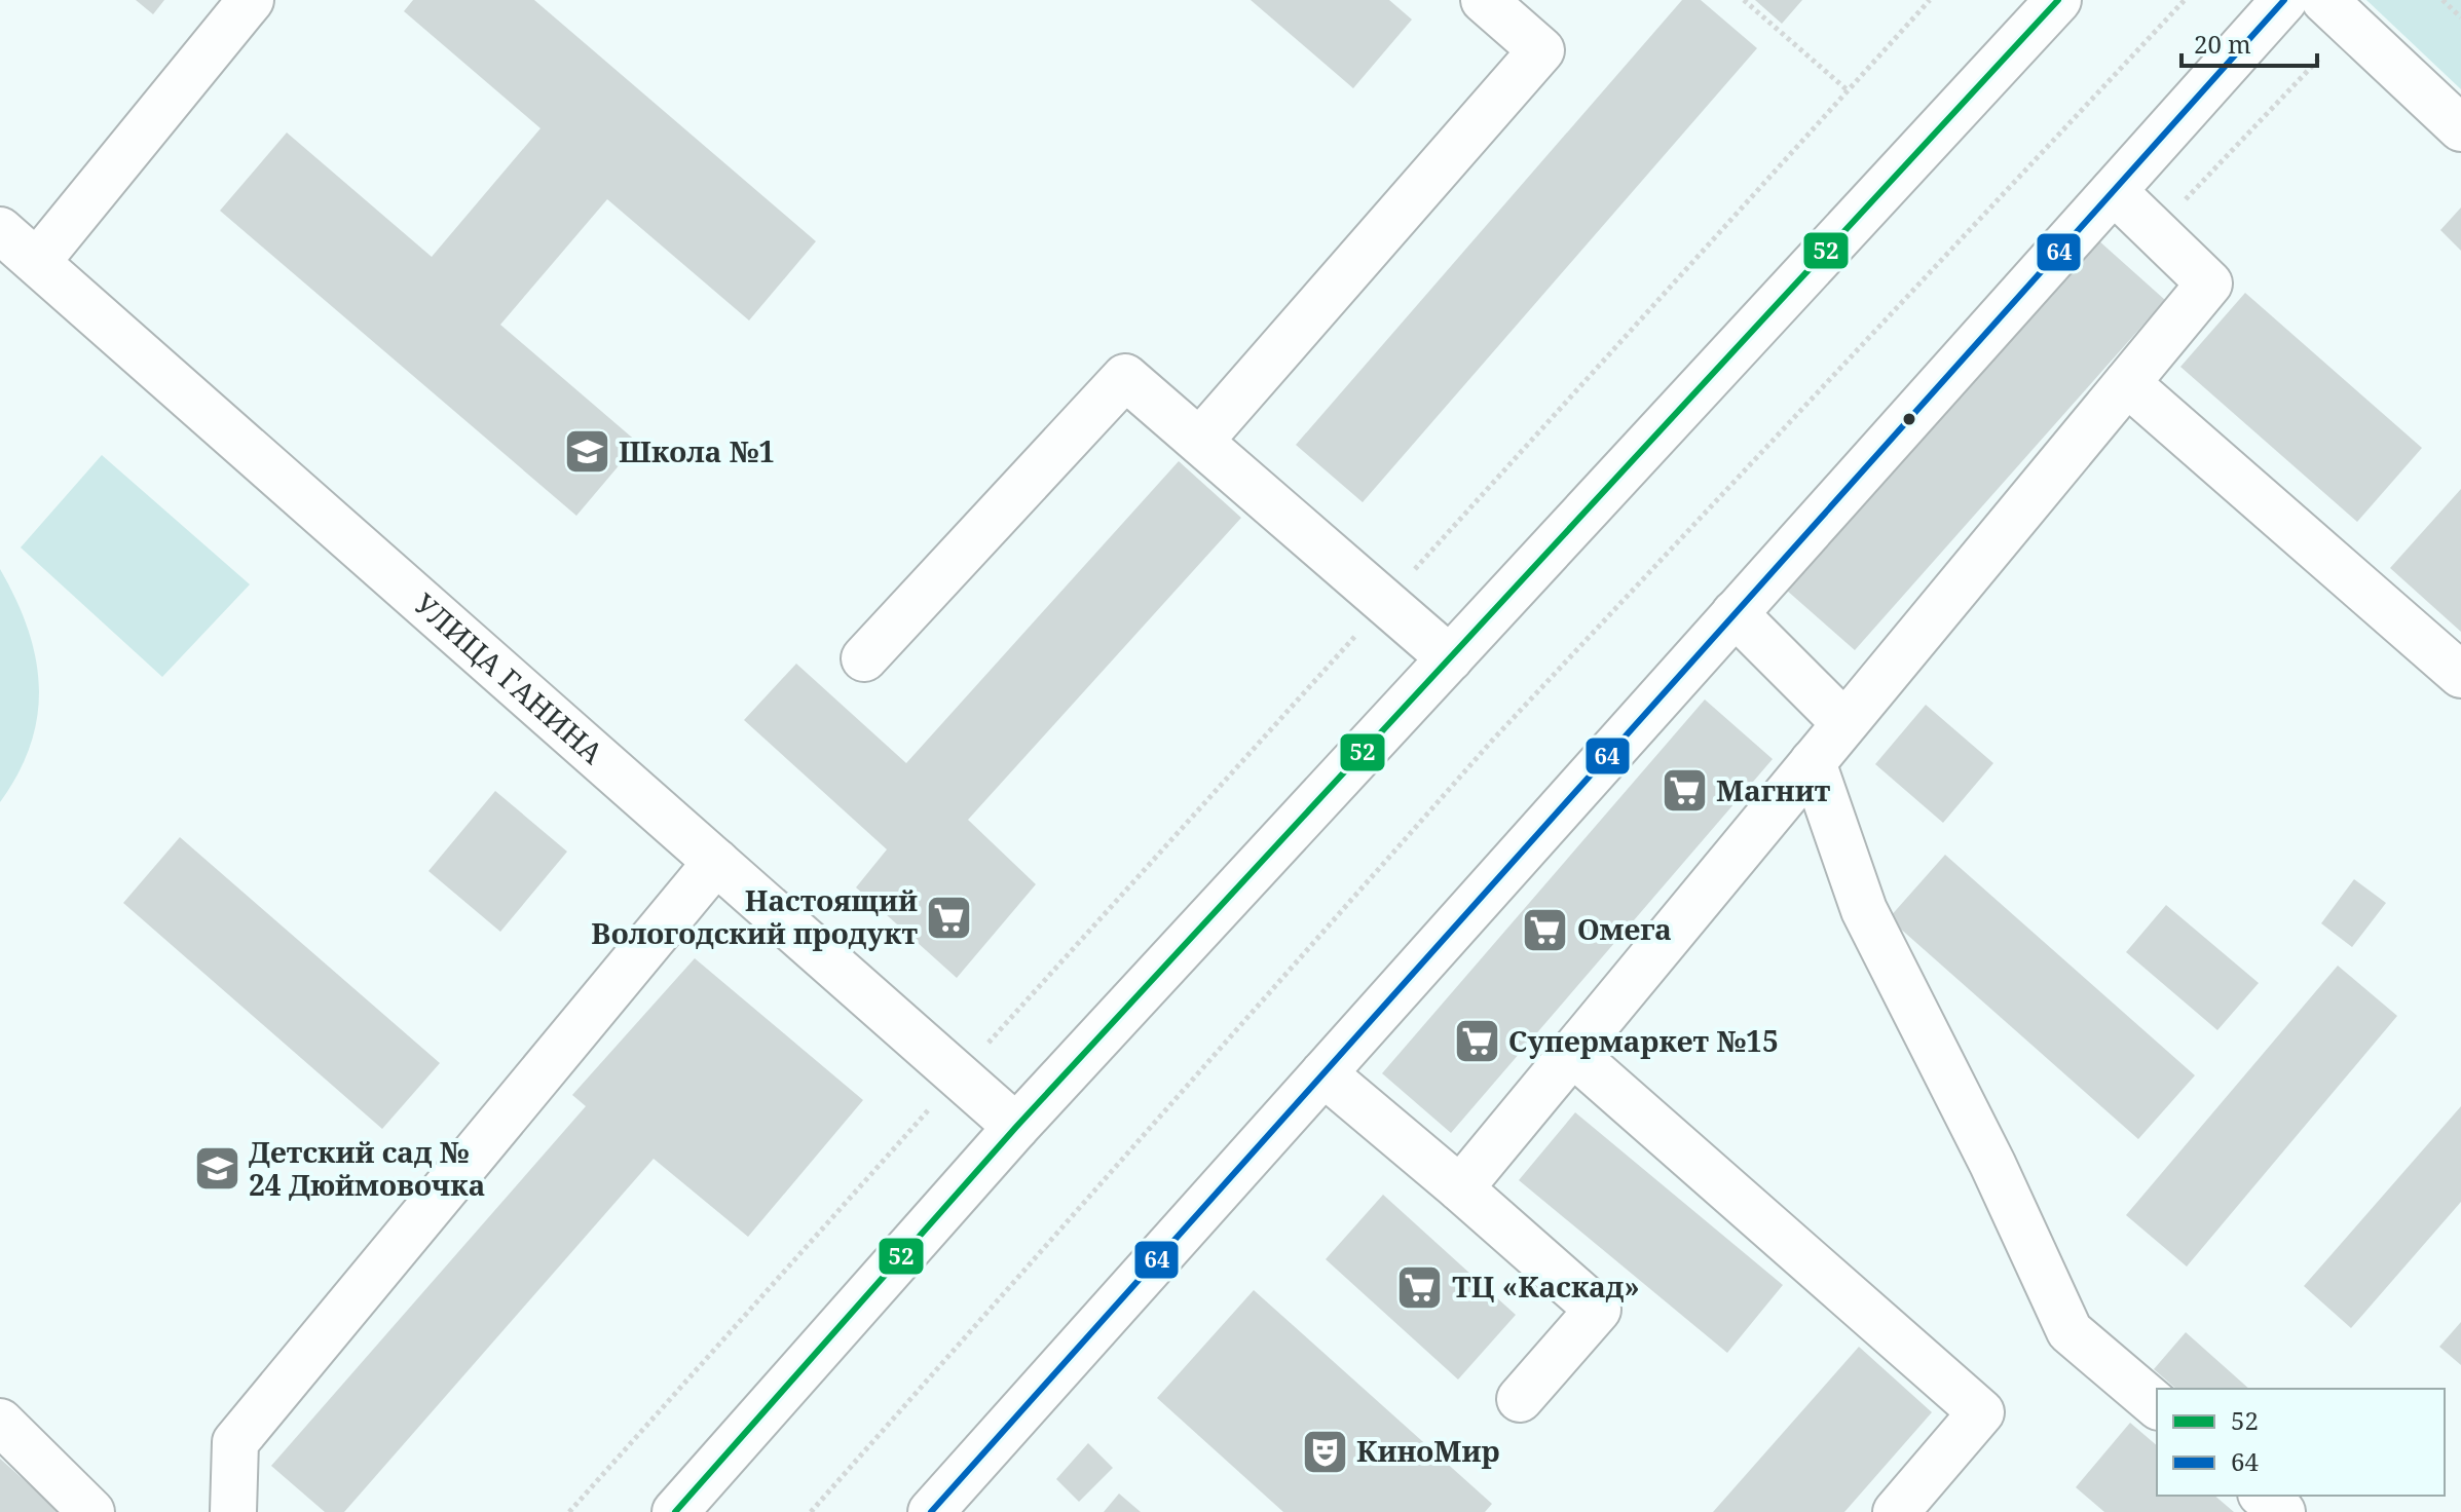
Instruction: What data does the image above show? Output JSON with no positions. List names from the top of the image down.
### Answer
{
  "streets": {
    "street": ["УЛИЦА ГАНИНА"]
  },
  "places": {
    "school or university": ["Школа №1", "Детский сад № 24 Дюймовочка"],
    "supermarket": [
      "Магнит",
      "Настоящий Вологодский продукт",
      "Омега",
      "Супермаркет №15",
      "ТЦ «Каскад»"
    ],
    "theatre": ["КиноМир"]
  },
  "lines": ["transit line 52", "transit line 64"],
  "legend": ["52", "64"],
  "scale_bar": "20 m"
}
